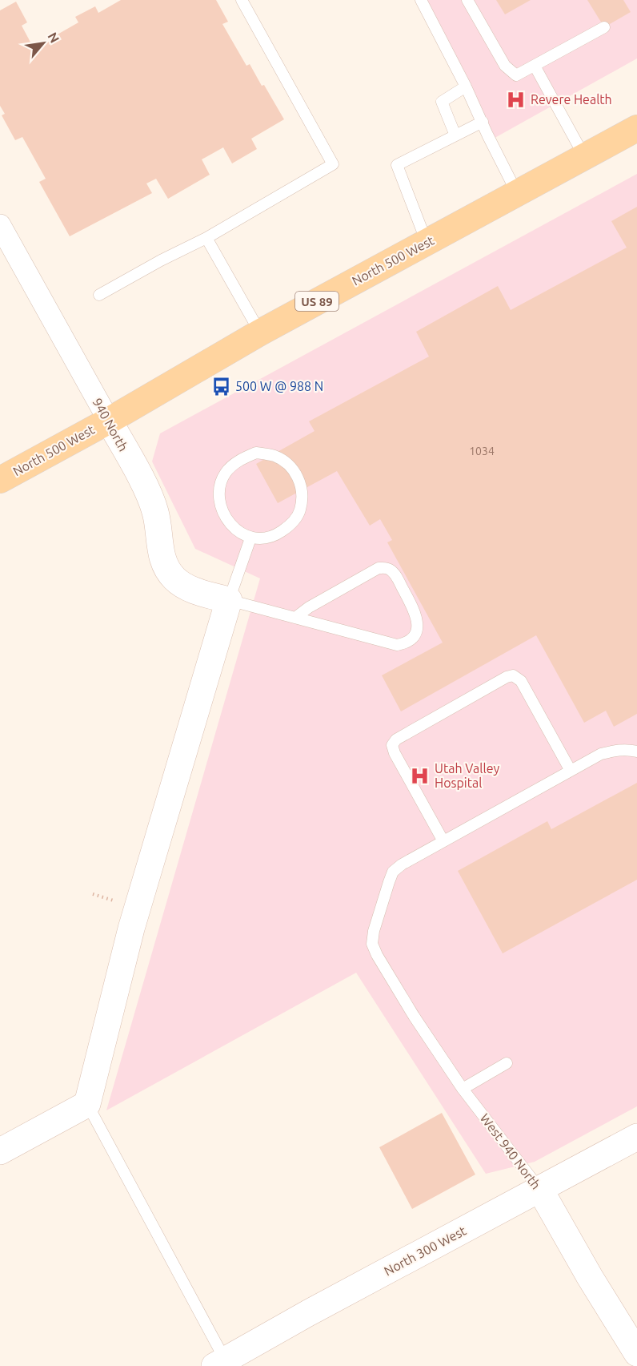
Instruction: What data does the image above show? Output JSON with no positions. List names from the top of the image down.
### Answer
{
  "streets": {
    "main road": ["North 500 West", "US 89"],
    "street": ["940 North", "West 940 North", "North 300 West"]
  },
  "crossings": [
    ["North 500 West", "940 North"],
    ["West 940 North", "North 300 West"]
  ],
  "places": {
    "hospital": ["Revere Health", "Utah Valley Hospital"],
    "bus stop": ["500 W @ 988 N"]
  },
  "house_numbers": ["1034"],
  "north": "top right"
}
